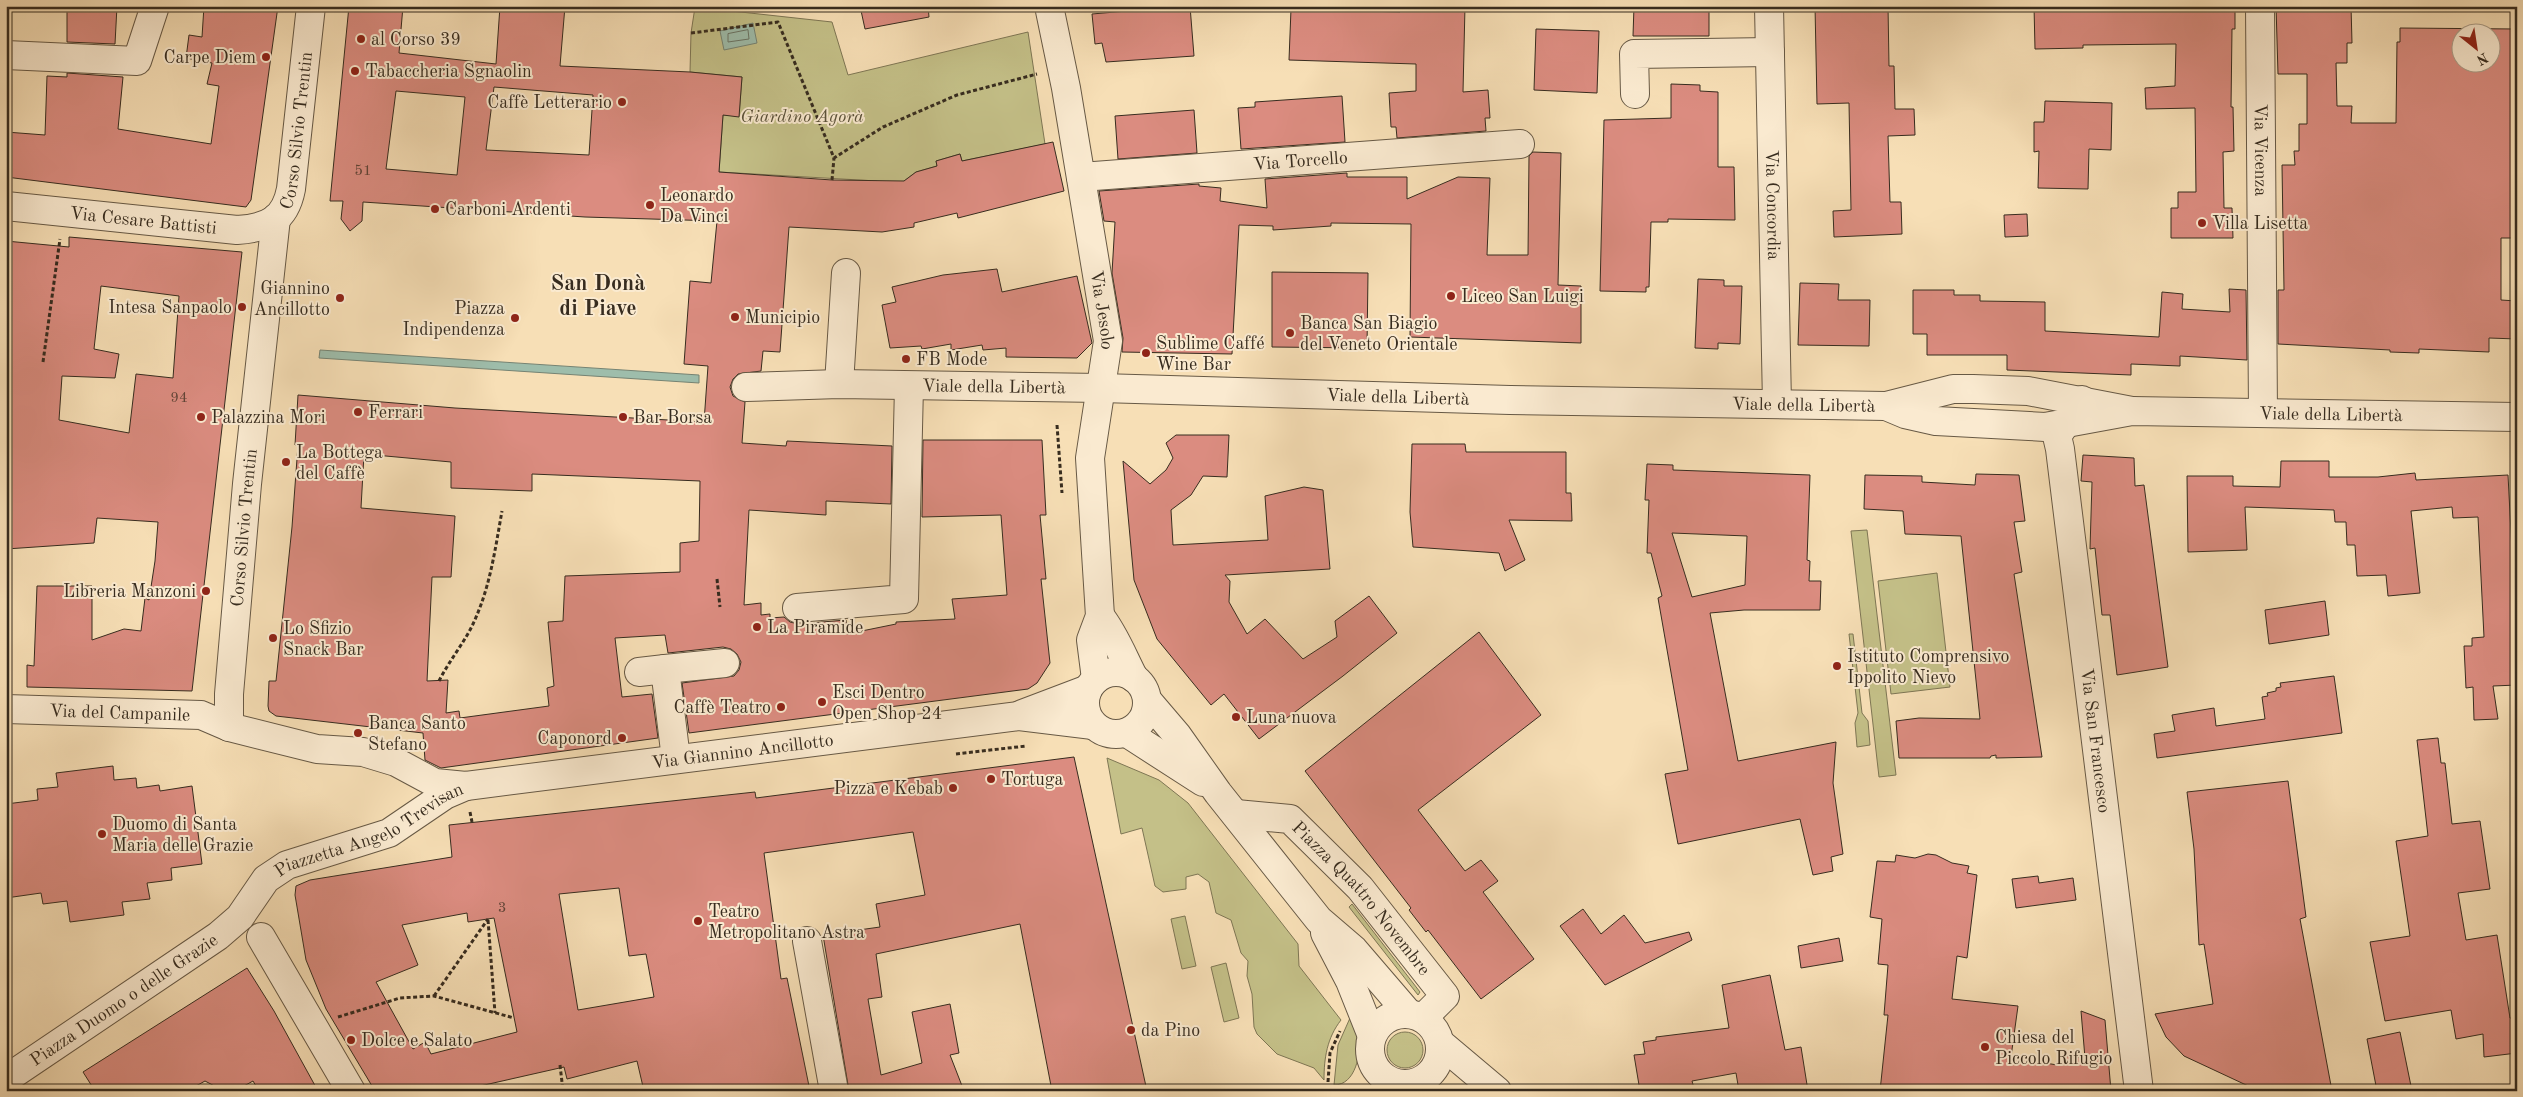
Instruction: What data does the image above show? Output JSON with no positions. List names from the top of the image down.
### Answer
{
  "streets": {
    "street": [
      "Corso Silvio Trentin",
      "Via Vicenza",
      "Via Torcello",
      "Via Concordia",
      "Via Cesare Battisti",
      "Via Jesolo",
      "Viale della Libertà",
      "Via del Campanile",
      "Via San Francesco",
      "Via Giannino Ancillotto",
      "Piazzetta Angelo Trevisan",
      "Piazza Quattro Novembre",
      "Piazza Duomo o delle Grazie"
    ]
  },
  "crossings": [
    ["Corso Silvio Trentin", "Via Cesare Battisti"],
    ["Corso Silvio Trentin", "Via del Campanile"],
    ["Corso Silvio Trentin", "Piazzetta Angelo Trevisan"],
    ["Via Vicenza", "Viale della Libertà"],
    ["Via Torcello", "Via Jesolo"],
    ["Via Concordia", "Viale della Libertà"],
    ["Via Jesolo", "Viale della Libertà"],
    ["Via Jesolo", "Via Giannino Ancillotto"],
    ["Viale della Libertà", "Via San Francesco"],
    ["Via del Campanile", "Piazzetta Angelo Trevisan"],
    ["Via Giannino Ancillotto", "Piazzetta Angelo Trevisan"],
    ["Piazzetta Angelo Trevisan", "Piazza Duomo o delle Grazie"]
  ],
  "districts": ["San Donà di Piave"],
  "parks": ["Giardino Agorà"],
  "places": [
    "al Corso 39",
    "Carpe Diem",
    "Tabaccheria Sgnaolin",
    "Caffè Letterario",
    "Leonardo Da Vinci",
    "Carboni Ardenti",
    "Villa Lisetta",
    "Liceo San Luigi",
    "Giannino Ancillotto",
    "Intesa Sanpaolo",
    "Municipio",
    "Piazza Indipendenza",
    "Banca San Biagio del Veneto Orientale",
    "Sublime Caffé Wine Bar",
    "FB Mode",
    "Ferrari",
    "Palazzina Mori",
    "Bar Borsa",
    "La Bottega del Caffè",
    "Libreria Manzoni",
    "La Piramide",
    "Lo Sfizio Snack Bar",
    "Istituto Comprensivo Ippolito Nievo",
    "Esci Dentro Open Shop 24",
    "Caffè Teatro",
    "Luna nuova",
    "Banca Santo Stefano",
    "Caponord",
    "Tortuga",
    "Pizza e Kebab",
    "Duomo di Santa Maria delle Grazie",
    "Teatro Metropolitano Astra",
    "da Pino",
    "Dolce e Salato",
    "Chiesa del Piccolo Rifugio"
  ],
  "house_numbers": ["51", "94", "3"],
  "north": "bottom right"
}
